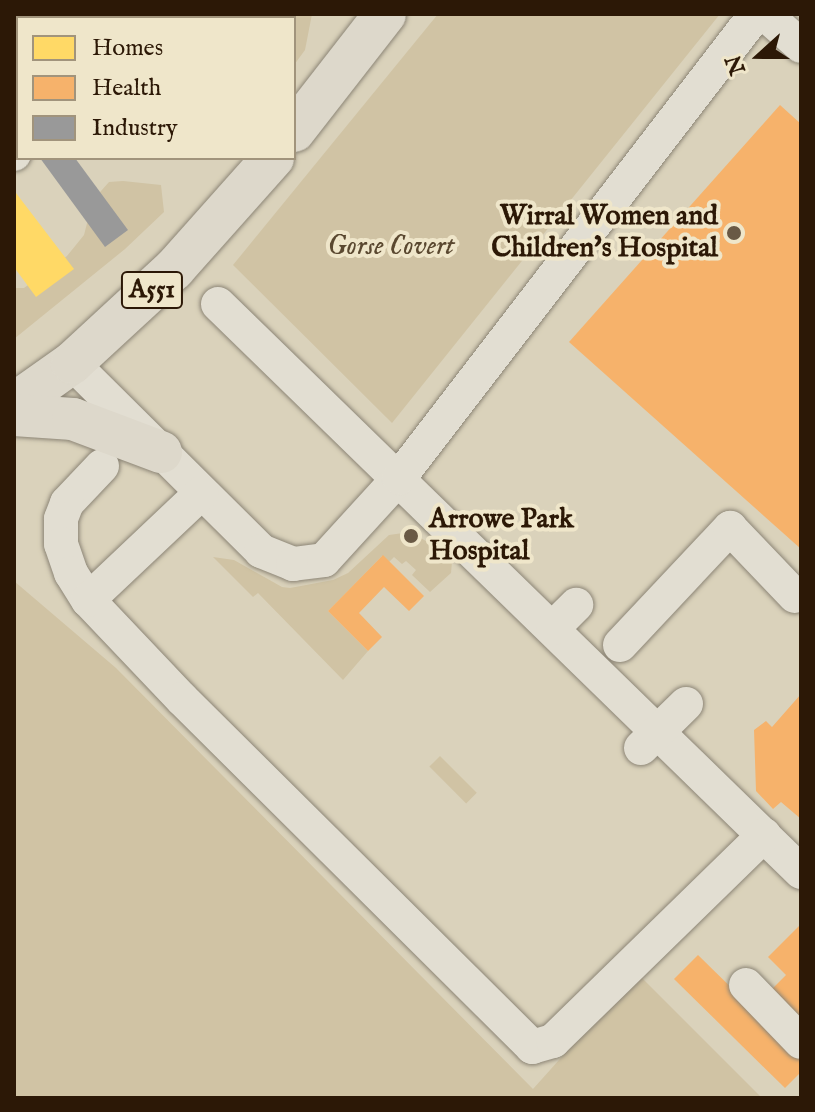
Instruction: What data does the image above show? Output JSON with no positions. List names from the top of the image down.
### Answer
{
  "streets": {
    "main road": ["A551"]
  },
  "parks": ["Gorse Covert"],
  "places": ["Wirral Women and Children's Hospital", "Arrowe Park Hospital"],
  "legend": ["Homes", "Health", "Industry"],
  "north": "left"
}
